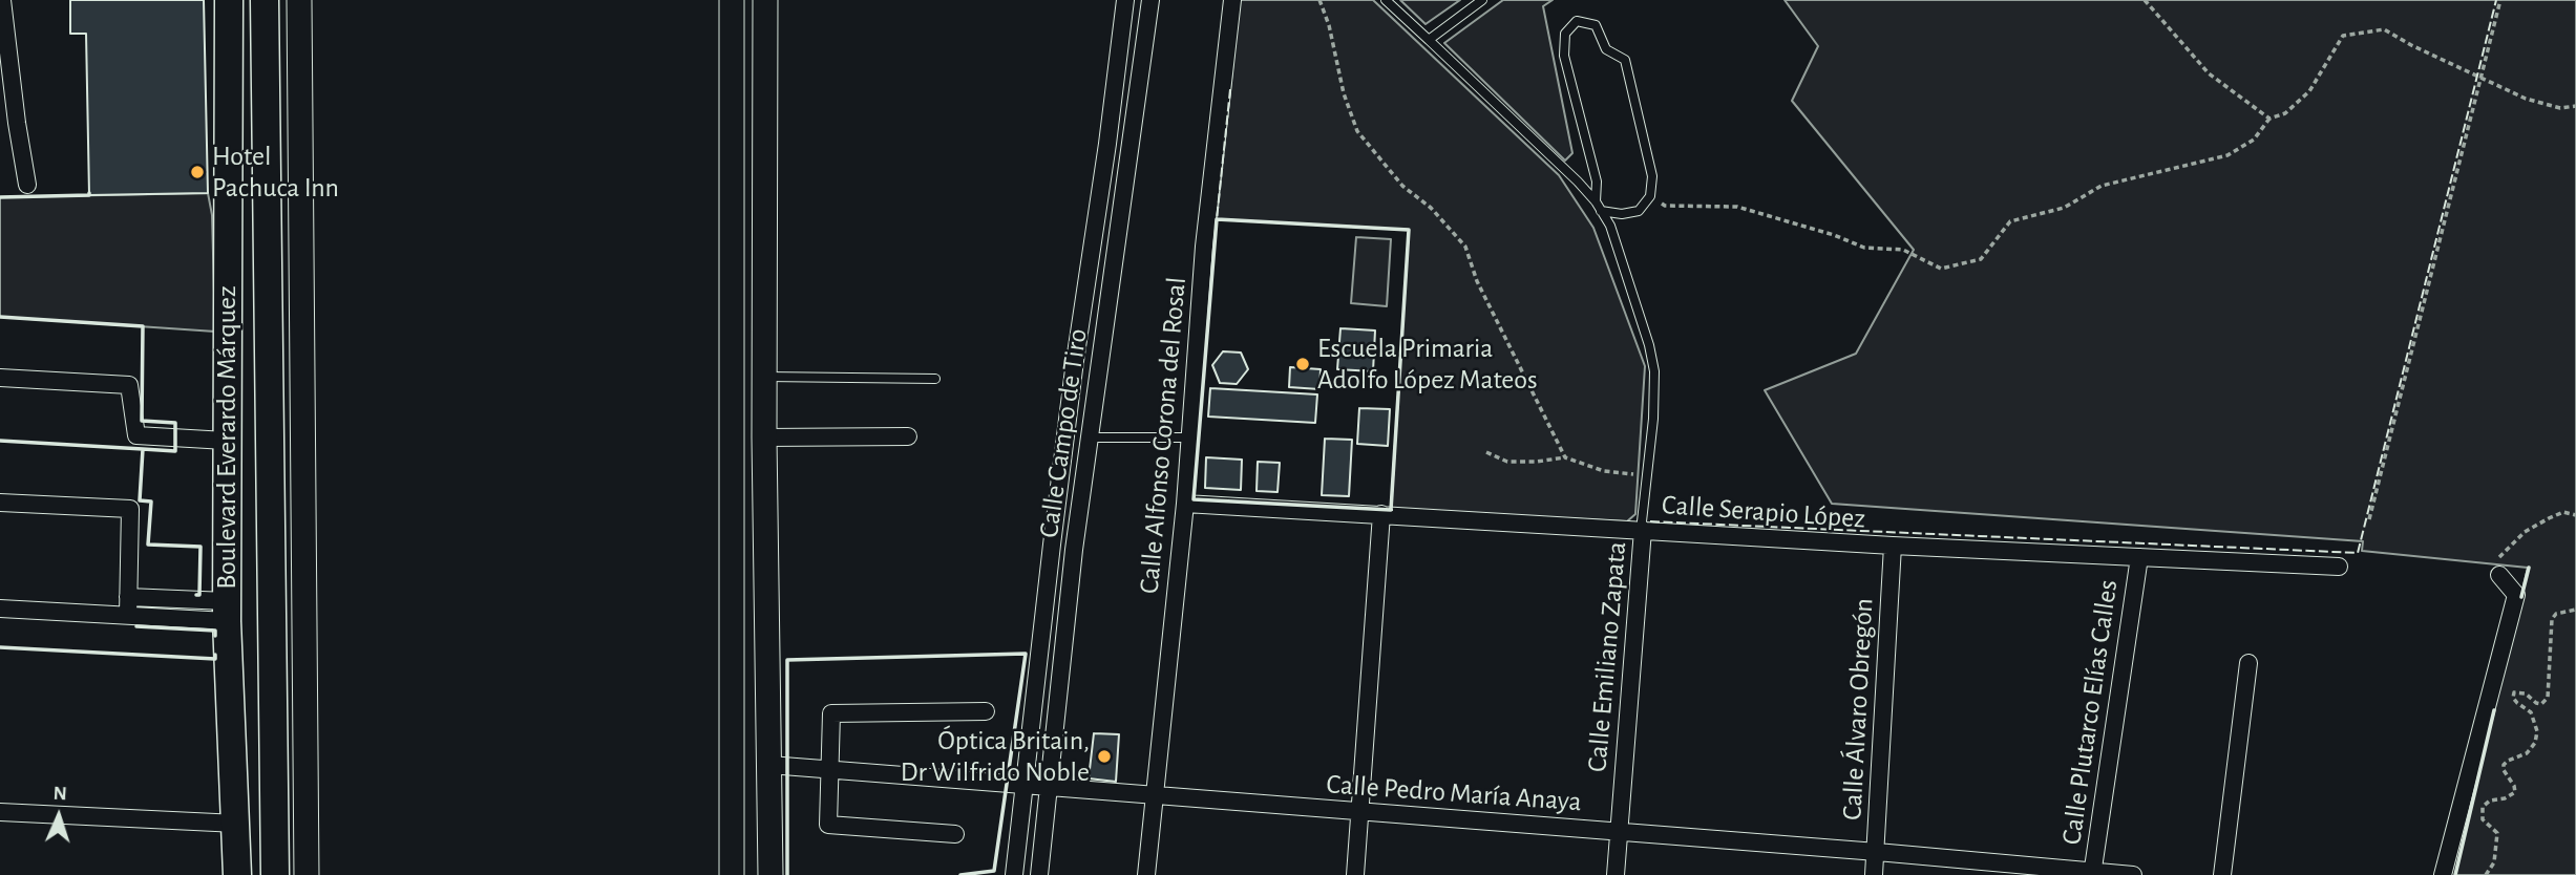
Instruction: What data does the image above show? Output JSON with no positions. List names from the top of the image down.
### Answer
{
  "streets": {
    "main road": ["Boulevard Everardo Márquez"],
    "street": [
      "Calle Campo de Tiro",
      "Calle Alfonso Corona del Rosal",
      "Calle Serapio López",
      "Calle Emiliano Zapata",
      "Calle Álvaro Obregón",
      "Calle Plutarco Elías Calles",
      "Calle Pedro María Anaya"
    ]
  },
  "crossings": [
    ["Calle Campo de Tiro", "Calle Pedro María Anaya"],
    ["Calle Alfonso Corona del Rosal", "Calle Serapio López"],
    ["Calle Alfonso Corona del Rosal", "Calle Pedro María Anaya"],
    ["Calle Serapio López", "Calle Emiliano Zapata"],
    ["Calle Serapio López", "Calle Álvaro Obregón"],
    ["Calle Serapio López", "Calle Plutarco Elías Calles"],
    ["Calle Emiliano Zapata", "Calle Pedro María Anaya"],
    ["Calle Álvaro Obregón", "Calle Pedro María Anaya"],
    ["Calle Plutarco Elías Calles", "Calle Pedro María Anaya"]
  ],
  "places": ["Hotel Pachuca Inn", "Escuela Primaria Adolfo López Mateos", "Óptica Britain, Dr Wilfrido Noble"],
  "north": "top"
}
